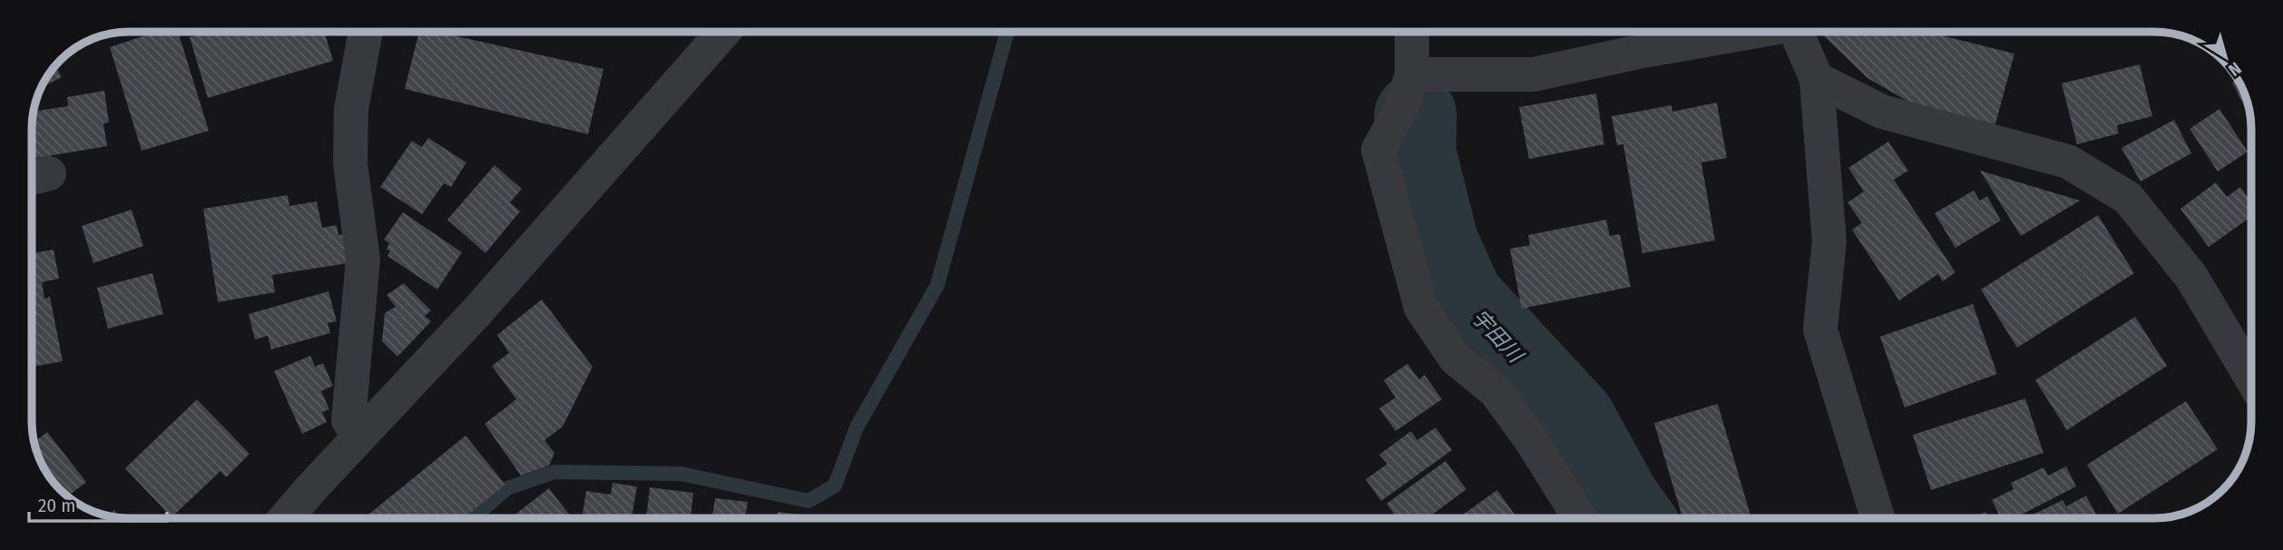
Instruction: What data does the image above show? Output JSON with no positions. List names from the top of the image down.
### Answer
{
  "water": ["宇田川"],
  "scale_bar": "20 m",
  "north": "bottom right"
}
